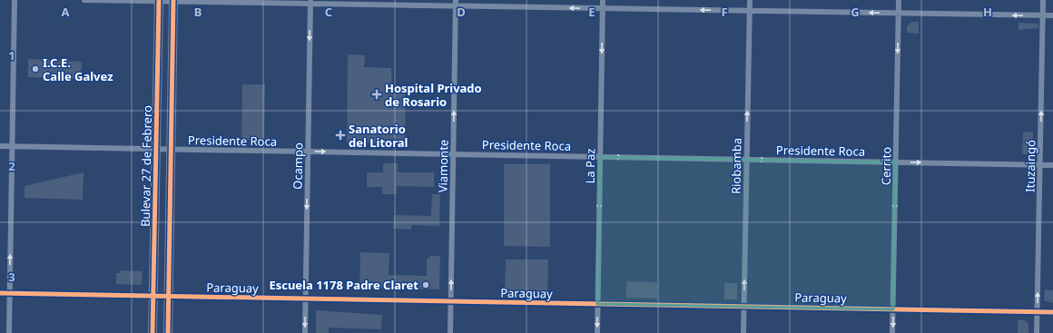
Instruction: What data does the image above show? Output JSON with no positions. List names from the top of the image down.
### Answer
{
  "streets": {
    "main road": ["Bulevar 27 de Febrero"],
    "street": [
      "Presidente Roca",
      "Ocampo",
      "Viamonte",
      "La Paz",
      "Riobamba",
      "Cerrito",
      "Ituzaingó",
      "Paraguay"
    ]
  },
  "crossings": [
    ["Presidente Roca", "Bulevar 27 de Febrero"],
    ["Presidente Roca", "Ocampo"],
    ["Presidente Roca", "Viamonte"],
    ["Presidente Roca", "La Paz"],
    ["Presidente Roca", "Riobamba"],
    ["Presidente Roca", "Cerrito"],
    ["Presidente Roca", "Ituzaingó"],
    ["Bulevar 27 de Febrero", "Paraguay"],
    ["Ocampo", "Paraguay"],
    ["Viamonte", "Paraguay"],
    ["La Paz", "Paraguay"],
    ["Riobamba", "Paraguay"],
    ["Cerrito", "Paraguay"],
    ["Ituzaingó", "Paraguay"]
  ],
  "one_way": [
    "Presidente Roca",
    "Ocampo",
    "Viamonte",
    "La Paz",
    "Riobamba",
    "Cerrito",
    "Ituzaingó"
  ],
  "places": {
    "other": ["I.C.E. Calle Galvez", "Escuela 1178 Padre Claret"],
    "health": ["Hospital Privado de Rosario", "Sanatorio del Litoral"]
  },
  "grid": {
    "columns": [
      "A",
      "B",
      "C",
      "D",
      "E",
      "F",
      "G",
      "H"
    ],
    "rows": ["1", "2", "3"]
  }
}
